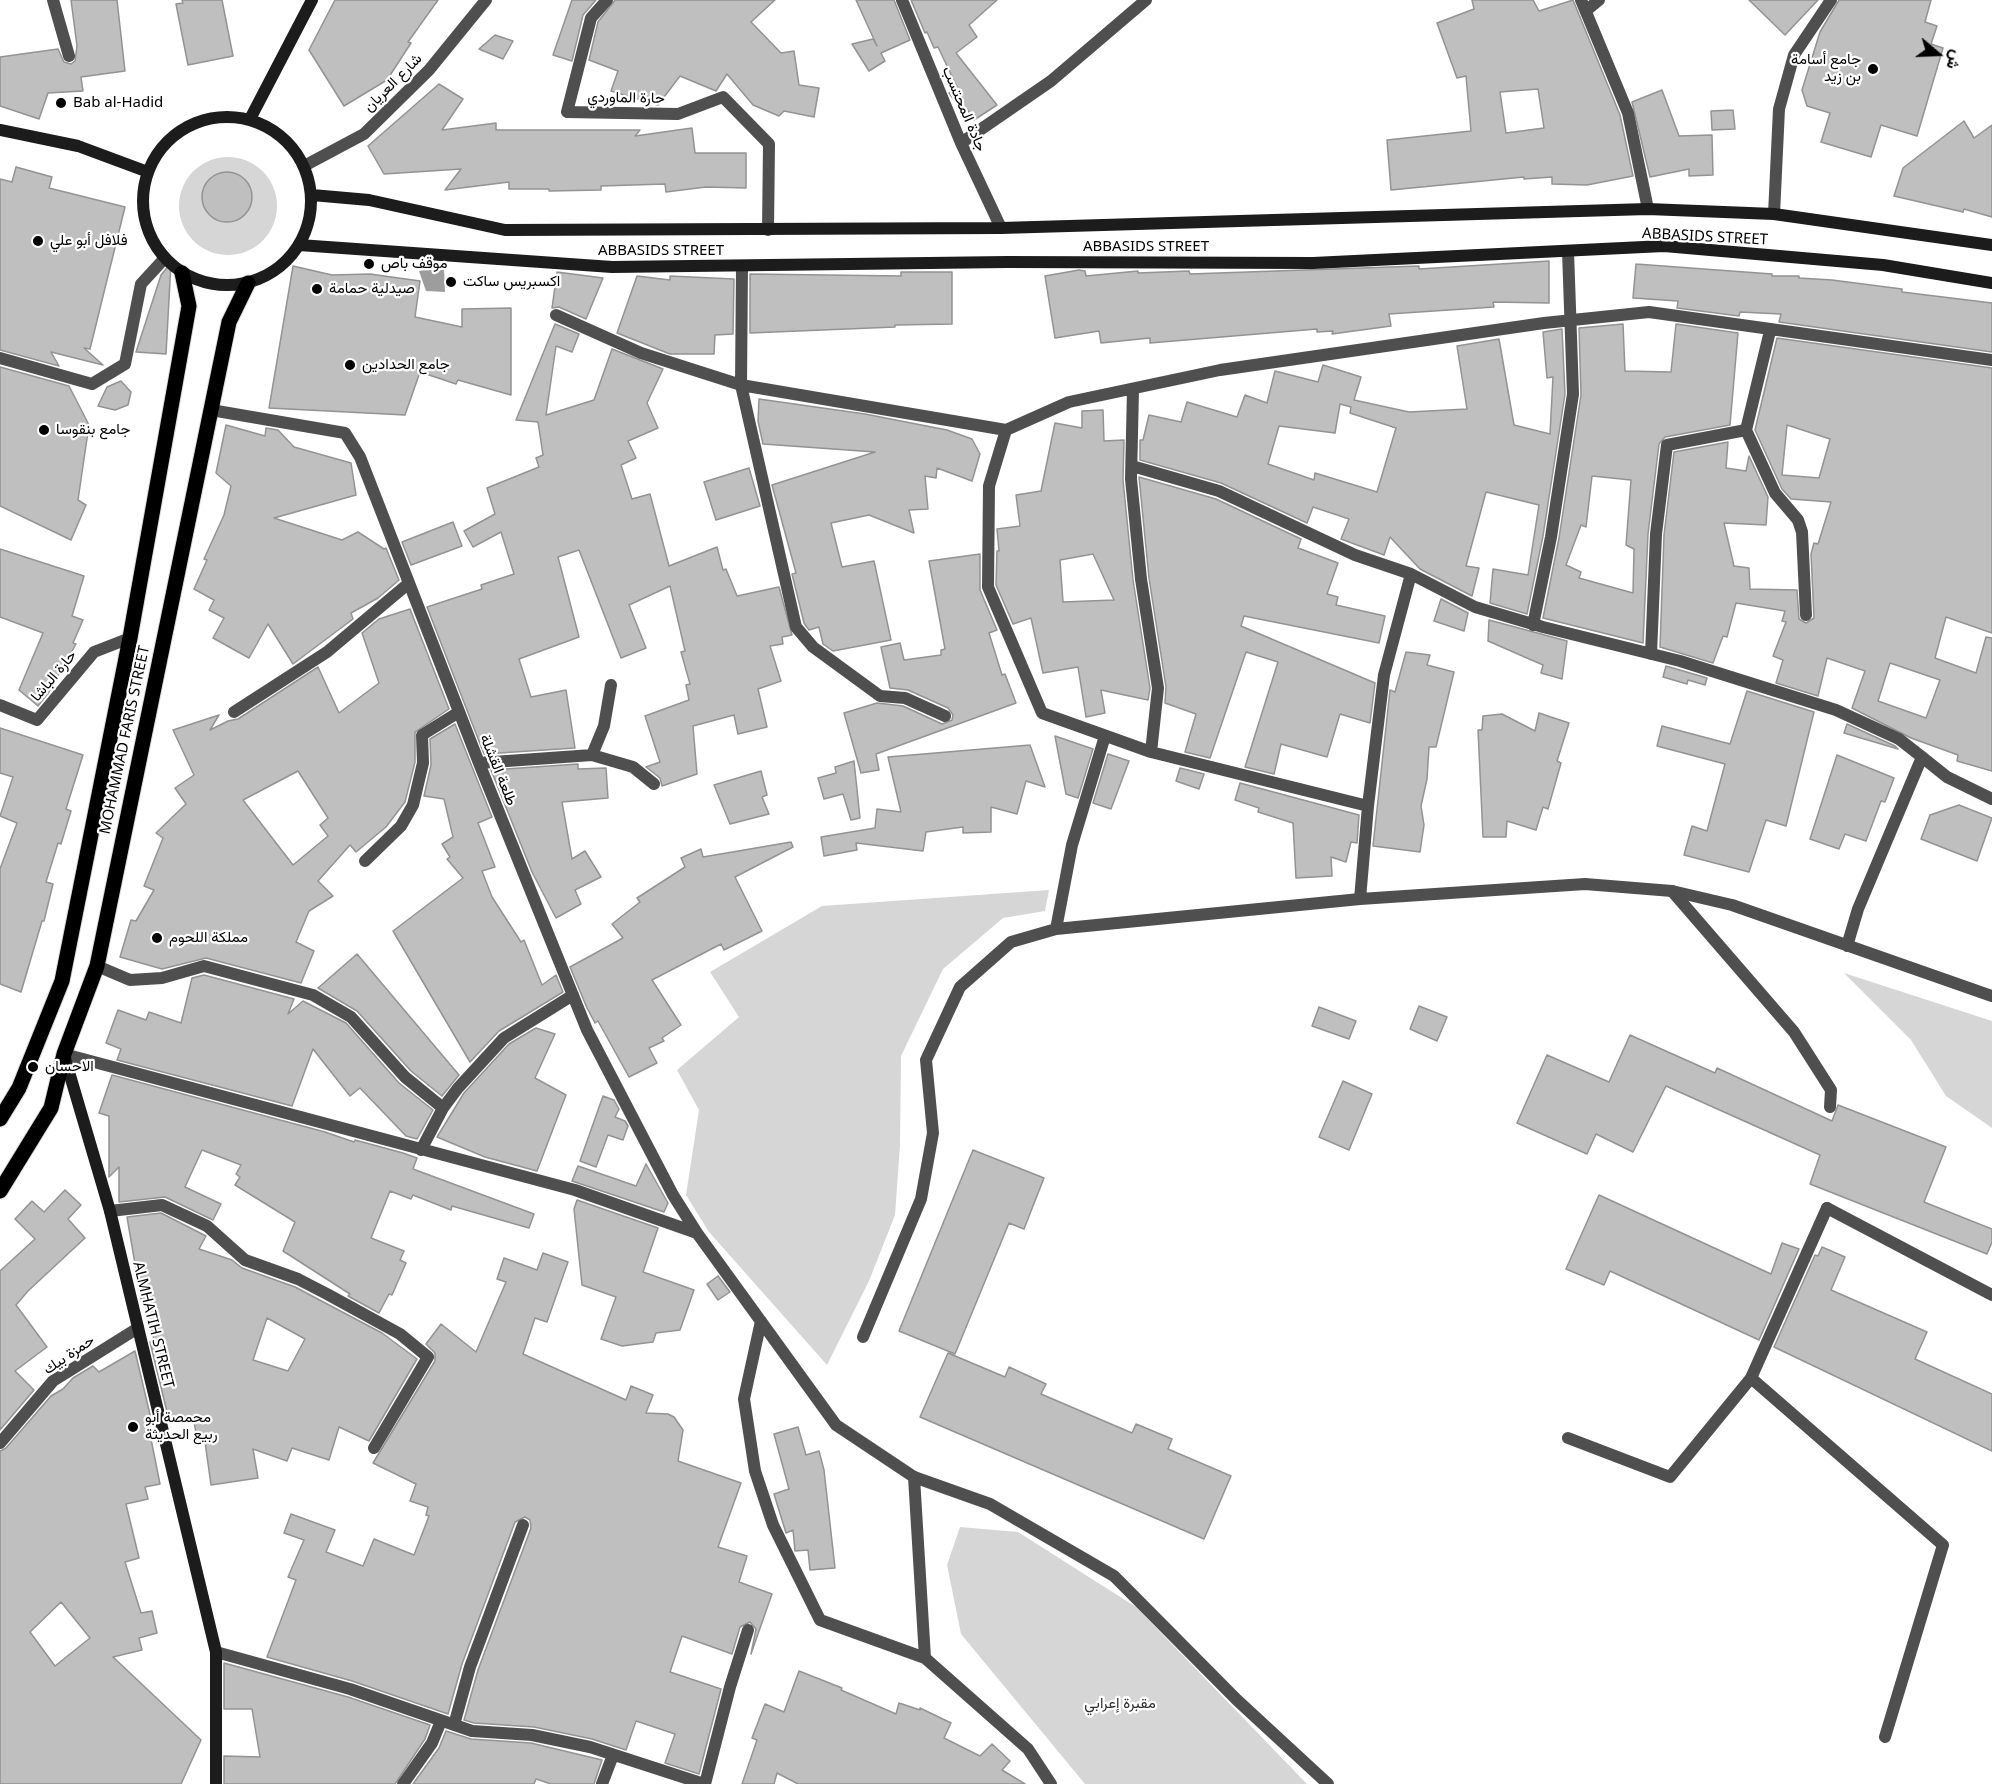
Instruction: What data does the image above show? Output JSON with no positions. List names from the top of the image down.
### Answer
{
  "streets": {
    "main road": ["ABBASIDS STREET", "MOHAMMAD FARIS STREET", "ALMHATIH STREET"],
    "street": [
      "شارع العريان",
      "حارة الماوردي",
      "جادة المحتسب",
      "حارة الباشا",
      "طلعة القشلة",
      "حمزة بيك"
    ]
  },
  "crossings": [
    ["شارع العريان", "ABBASIDS STREET"],
    ["شارع العريان", "MOHAMMAD FARIS STREET"],
    ["حارة الماوردي", "ABBASIDS STREET"],
    ["جادة المحتسب", "ABBASIDS STREET"],
    ["ABBASIDS STREET", "MOHAMMAD FARIS STREET"],
    ["حارة الباشا", "MOHAMMAD FARIS STREET"],
    ["MOHAMMAD FARIS STREET", "طلعة القشلة"],
    ["MOHAMMAD FARIS STREET", "ALMHATIH STREET"],
    ["ALMHATIH STREET", "حمزة بيك"]
  ],
  "parks": ["مقبرة إعرابي"],
  "places": [
    "جامع أسامة بن زيد",
    "Bab al-Hadid",
    "فلافل أبو علي",
    "موقف باص",
    "اكسبريس ساكت",
    "صيدلية حمامة",
    "جامع الحدادين",
    "جامع بنقوسا",
    "مملكة اللحوم",
    "الاحسان",
    "محمصة أبو ربيع الحديثة"
  ],
  "north": "right"
}
